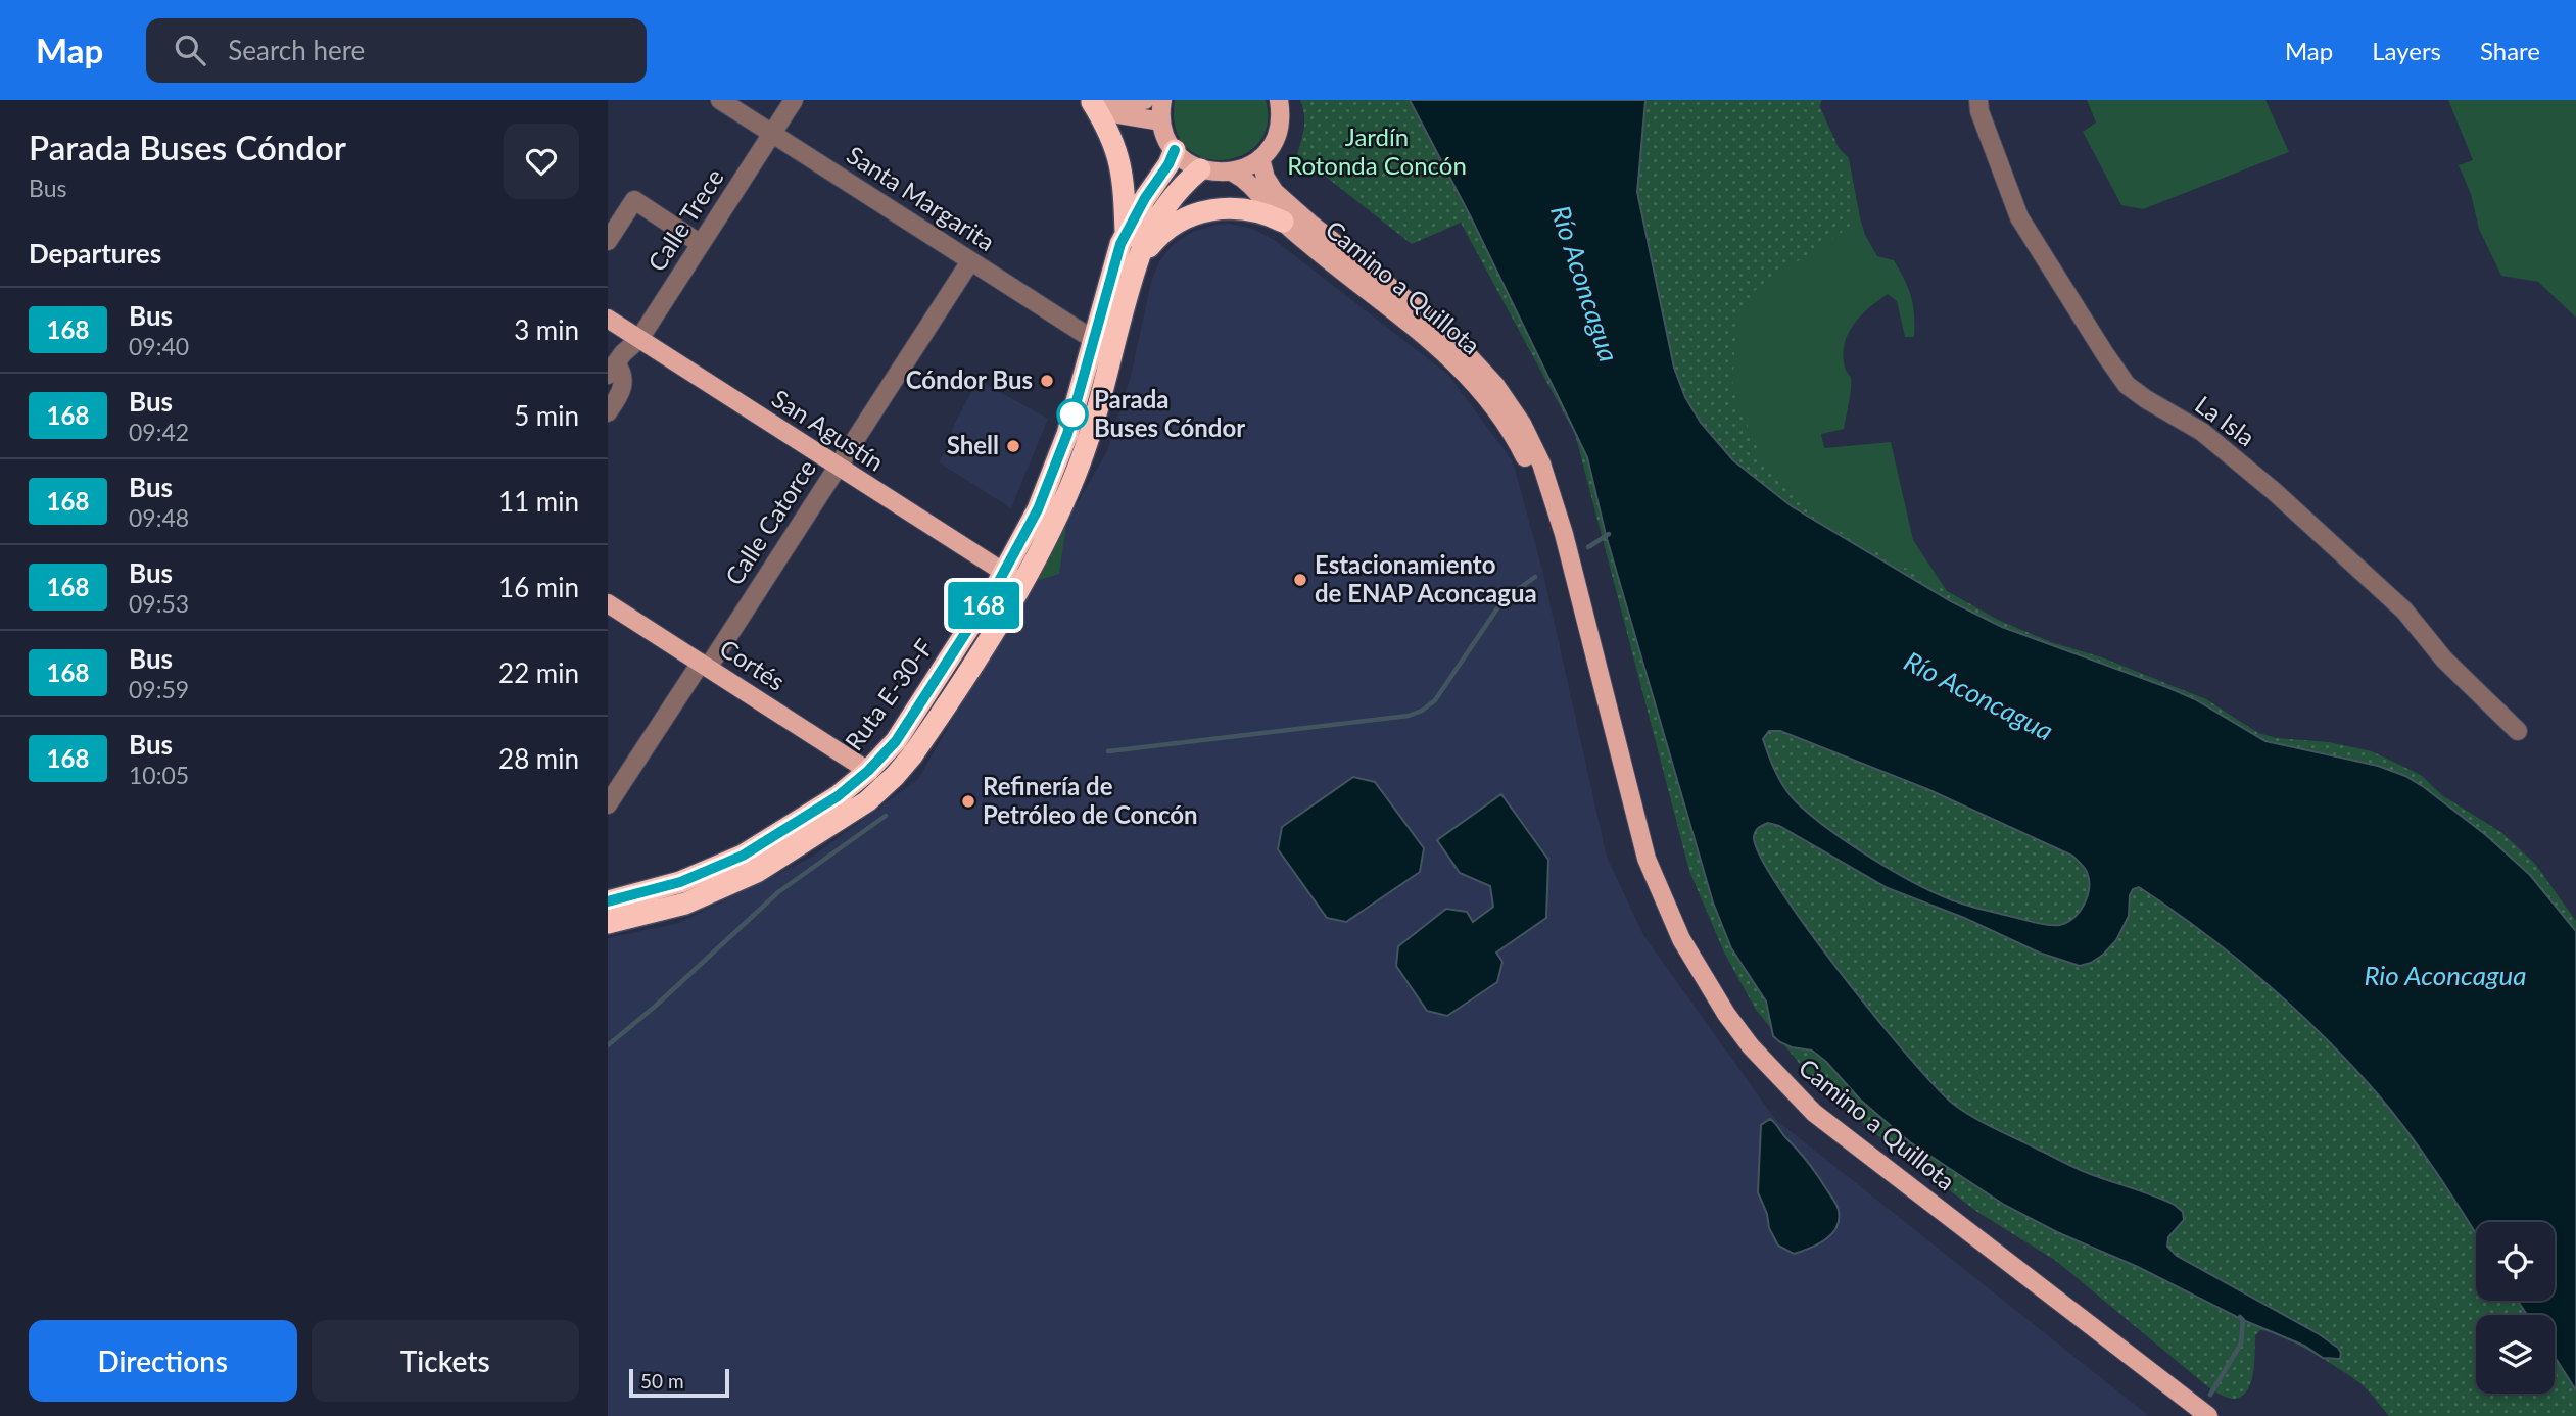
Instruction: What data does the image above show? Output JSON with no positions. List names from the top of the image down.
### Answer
{
  "streets": {
    "highway": ["Ruta E-30-F"],
    "main road": ["Camino a Quillota", "San Agustín", "Cortés"],
    "street": [
      "Santa Margarita",
      "Calle Trece",
      "La Isla",
      "Calle Catorce"
    ]
  },
  "crossings": [
    ["Santa Margarita", "Calle Trece"],
    ["Santa Margarita", "Calle Catorce"],
    ["Santa Margarita", "Ruta E-30-F"],
    ["Calle Trece", "San Agustín"],
    ["San Agustín", "Calle Catorce"],
    ["San Agustín", "Ruta E-30-F"],
    ["Calle Catorce", "Cortés"],
    ["Cortés", "Ruta E-30-F"]
  ],
  "water": ["Río Aconcagua", "Rio Aconcagua"],
  "parks": ["Jardín Rotonda Concón"],
  "places": [
    "Cóndor Bus",
    "Parada Buses Cóndor",
    "Shell",
    "Estacionamiento de ENAP Aconcagua",
    "Refinería de Petróleo de Concón"
  ],
  "lines": ["bus line 168"],
  "scale_bar": "50 m",
  "page": {
    "header": "Map",
    "search": "Search here",
    "nav": ["Map", "Layers", "Share"],
    "heading": [
      ["Parada Buses Cóndor", "Bus"],
      "Departures"
    ],
    "on_map": "168",
    "list": [
      {
        "mark": "168",
        "name": "Bus",
        "note": "09:40",
        "value": "3 min"
      },
      {
        "mark": "168",
        "name": "Bus",
        "note": "09:42",
        "value": "5 min"
      },
      {
        "mark": "168",
        "name": "Bus",
        "note": "09:48",
        "value": "11 min"
      },
      {
        "mark": "168",
        "name": "Bus",
        "note": "09:53",
        "value": "16 min"
      },
      {
        "mark": "168",
        "name": "Bus",
        "note": "09:59",
        "value": "22 min"
      },
      {
        "mark": "168",
        "name": "Bus",
        "note": "10:05",
        "value": "28 min"
      }
    ],
    "buttons": ["Directions", "Tickets"],
    "scale": "50 m"
  }
}
